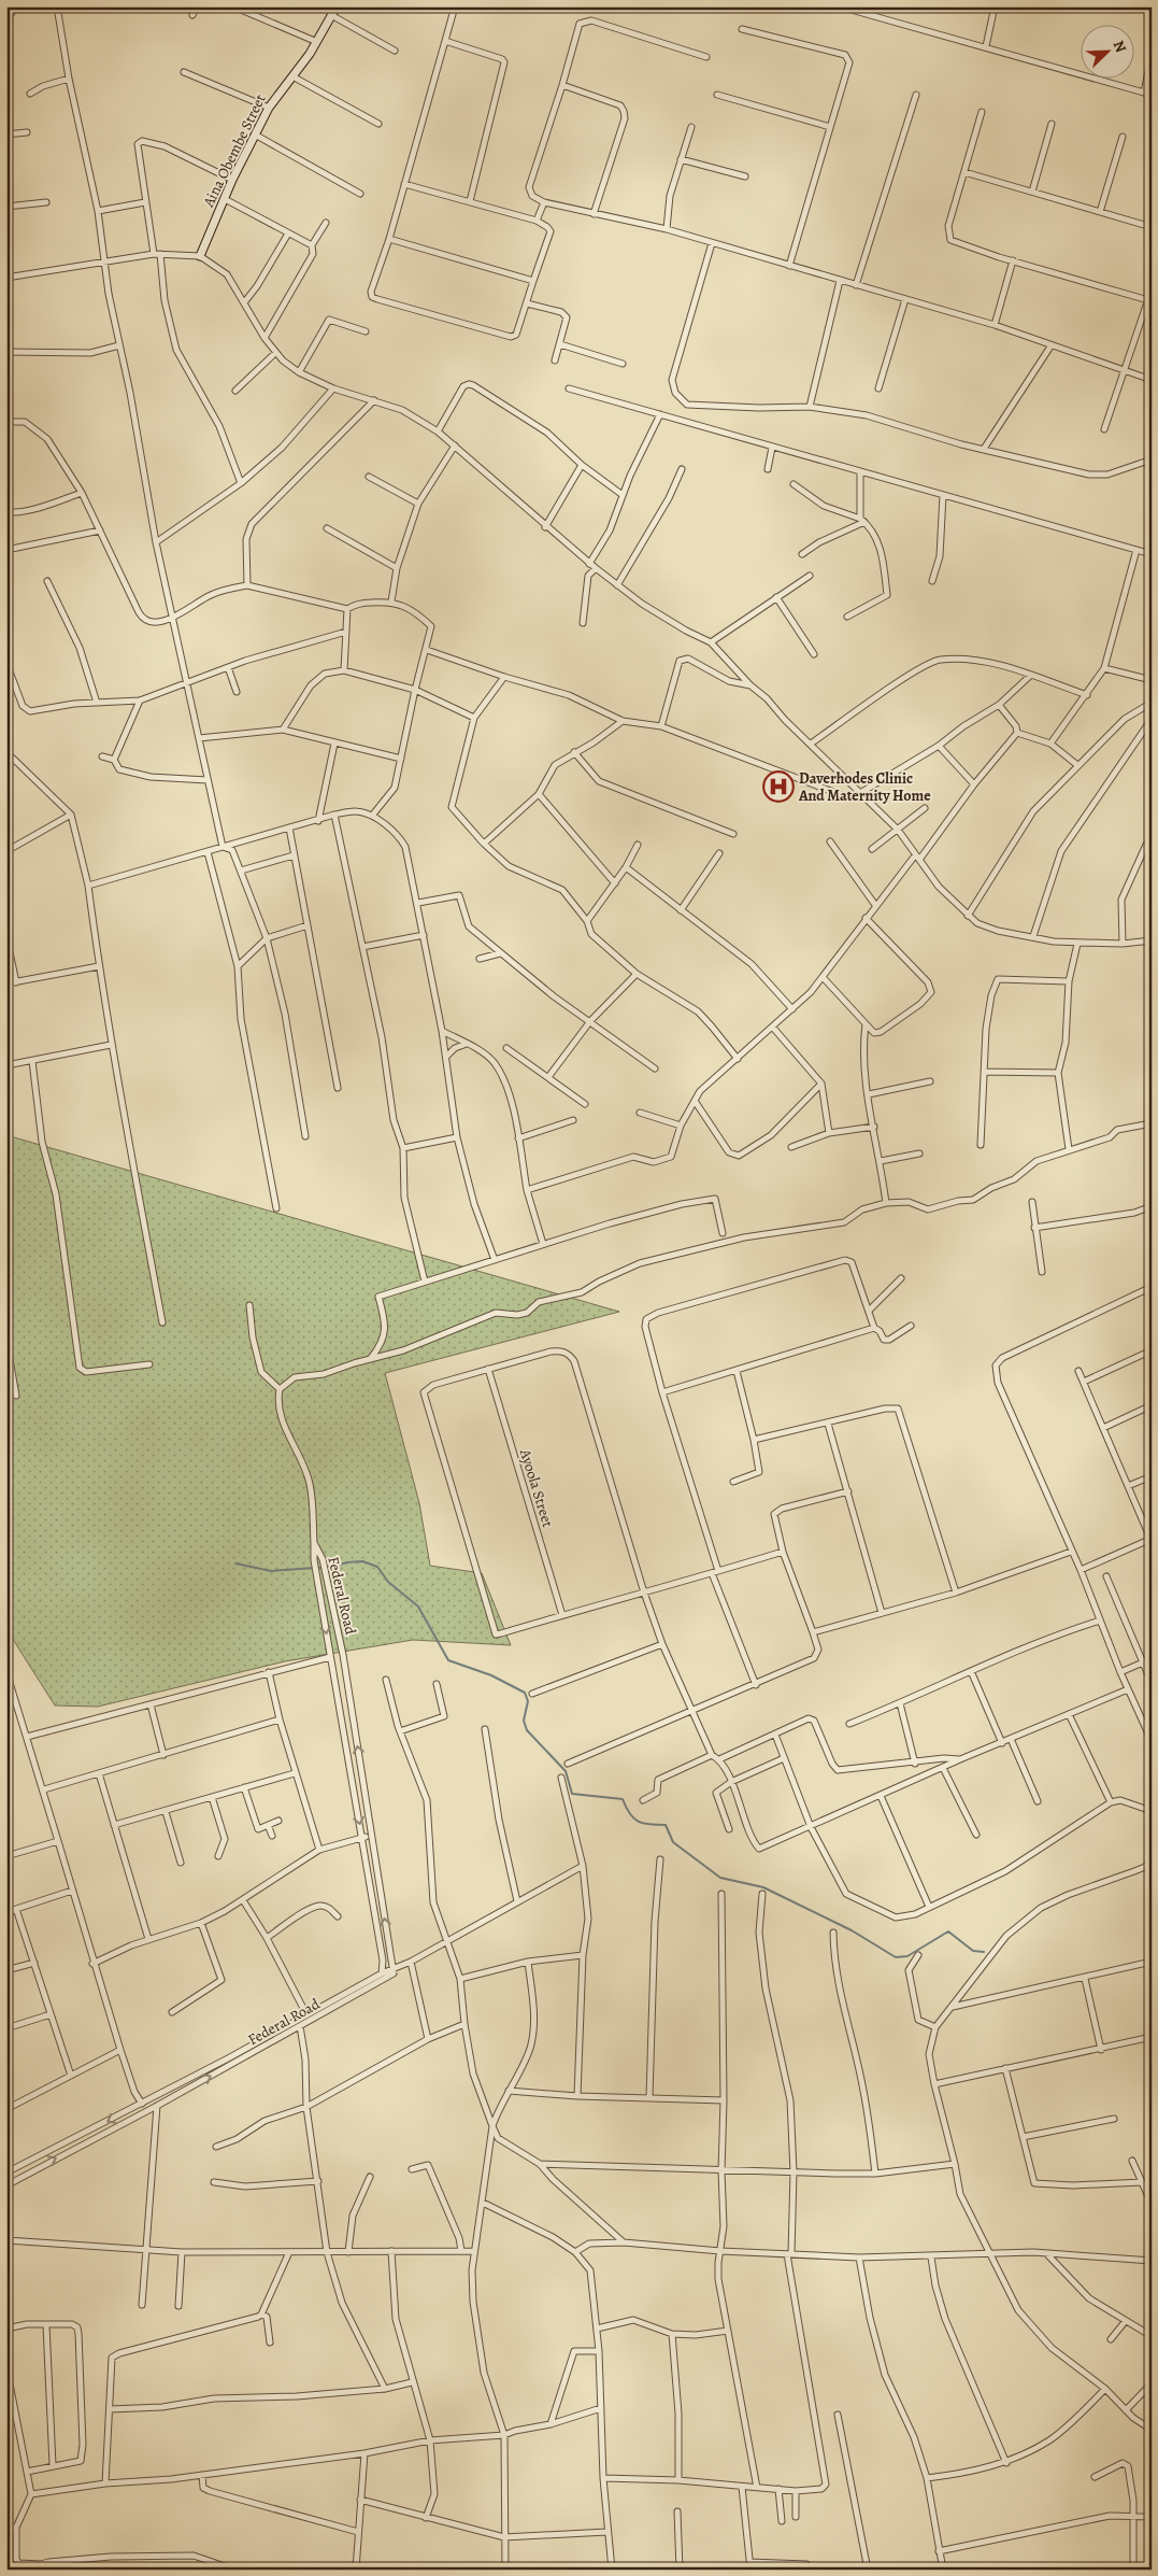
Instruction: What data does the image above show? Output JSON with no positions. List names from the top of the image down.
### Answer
{
  "streets": {
    "street": ["Aina Obembe Street", "Ayoola Street", "Federal Road"]
  },
  "places": {
    "hospital": ["Daverhodes Clinic And Maternity Home"]
  },
  "north": "top right"
}
